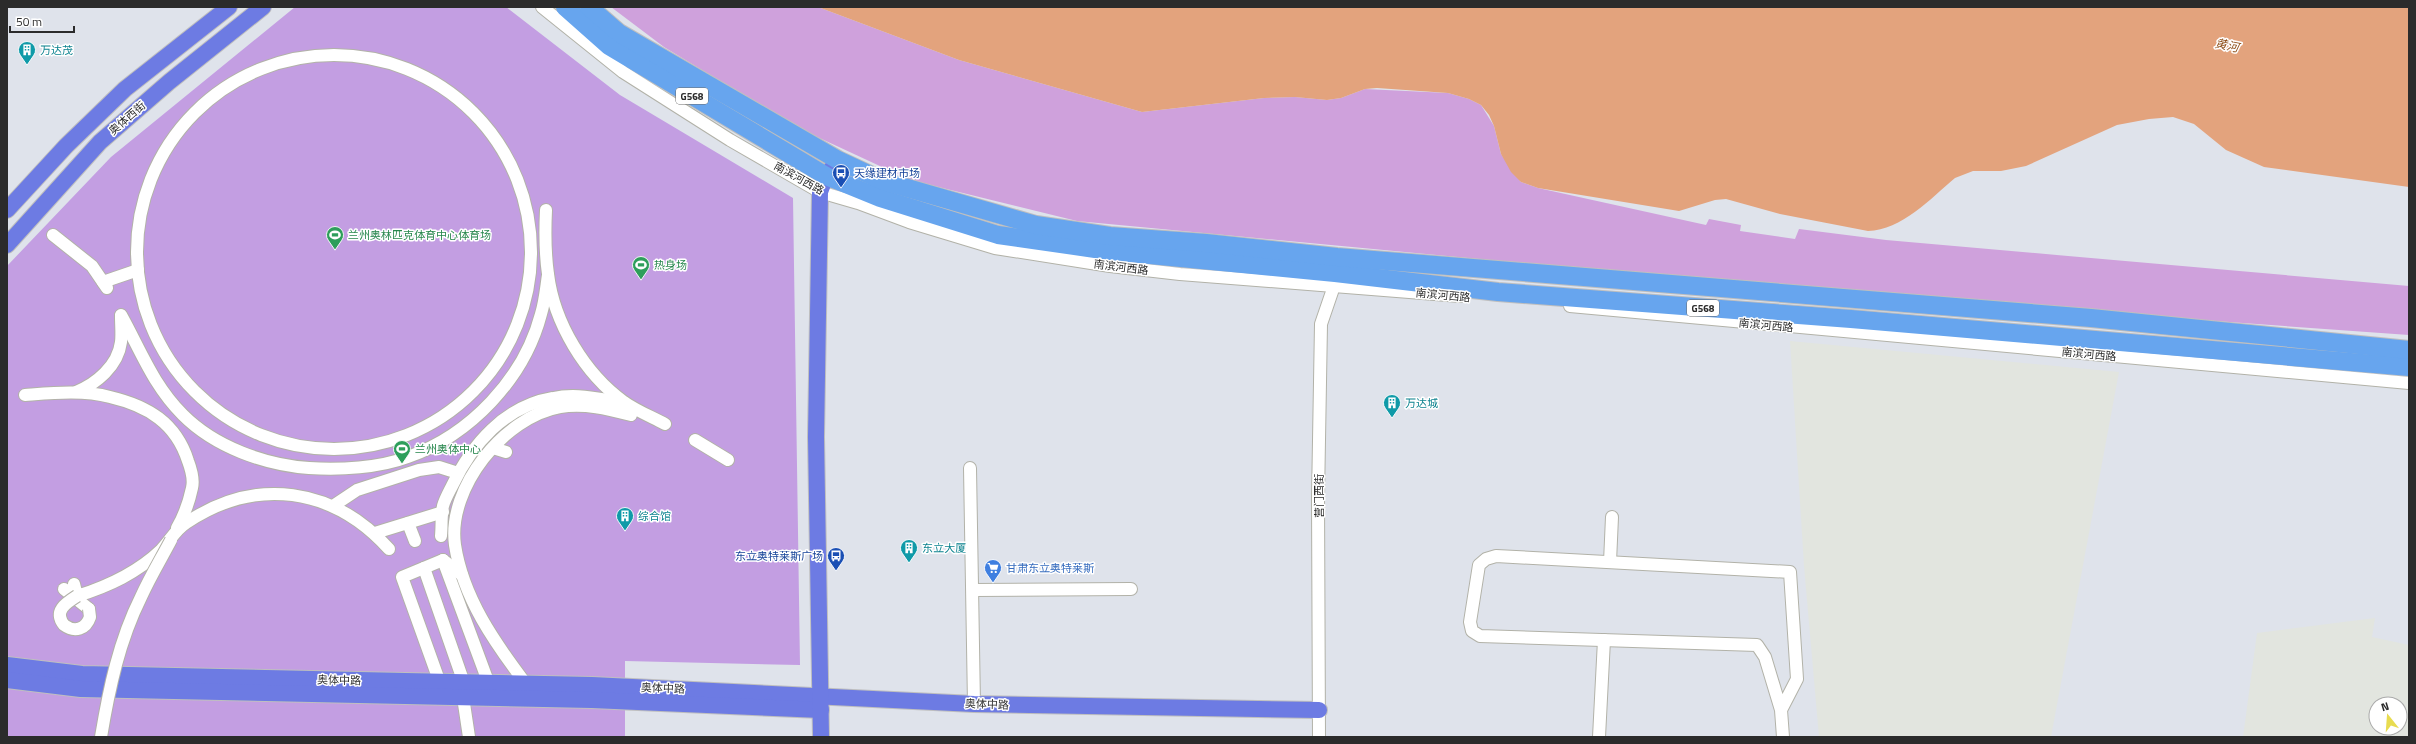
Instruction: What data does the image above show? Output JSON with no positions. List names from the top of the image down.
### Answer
{
  "streets": {
    "highway": ["G568", "南滨河西路"],
    "main road": ["奥体西街", "奥体中路"],
    "street": ["营门西街"]
  },
  "crossings": [
    ["南滨河西路", "营门西街"],
    ["营门西街", "奥体中路"]
  ],
  "water": ["黄河"],
  "places": {
    "building": [
      "万达茂",
      "万达城",
      "综合馆",
      "东立大厦"
    ],
    "bus stop": ["天缘建材市场", "东立奥特莱斯广场"],
    "sports": ["兰州奥林匹克体育中心体育场", "热身场", "兰州奥体中心"],
    "supermarket": ["甘肃东立奥特莱斯"]
  },
  "scale_bar": "50 m",
  "north": "top"
}
